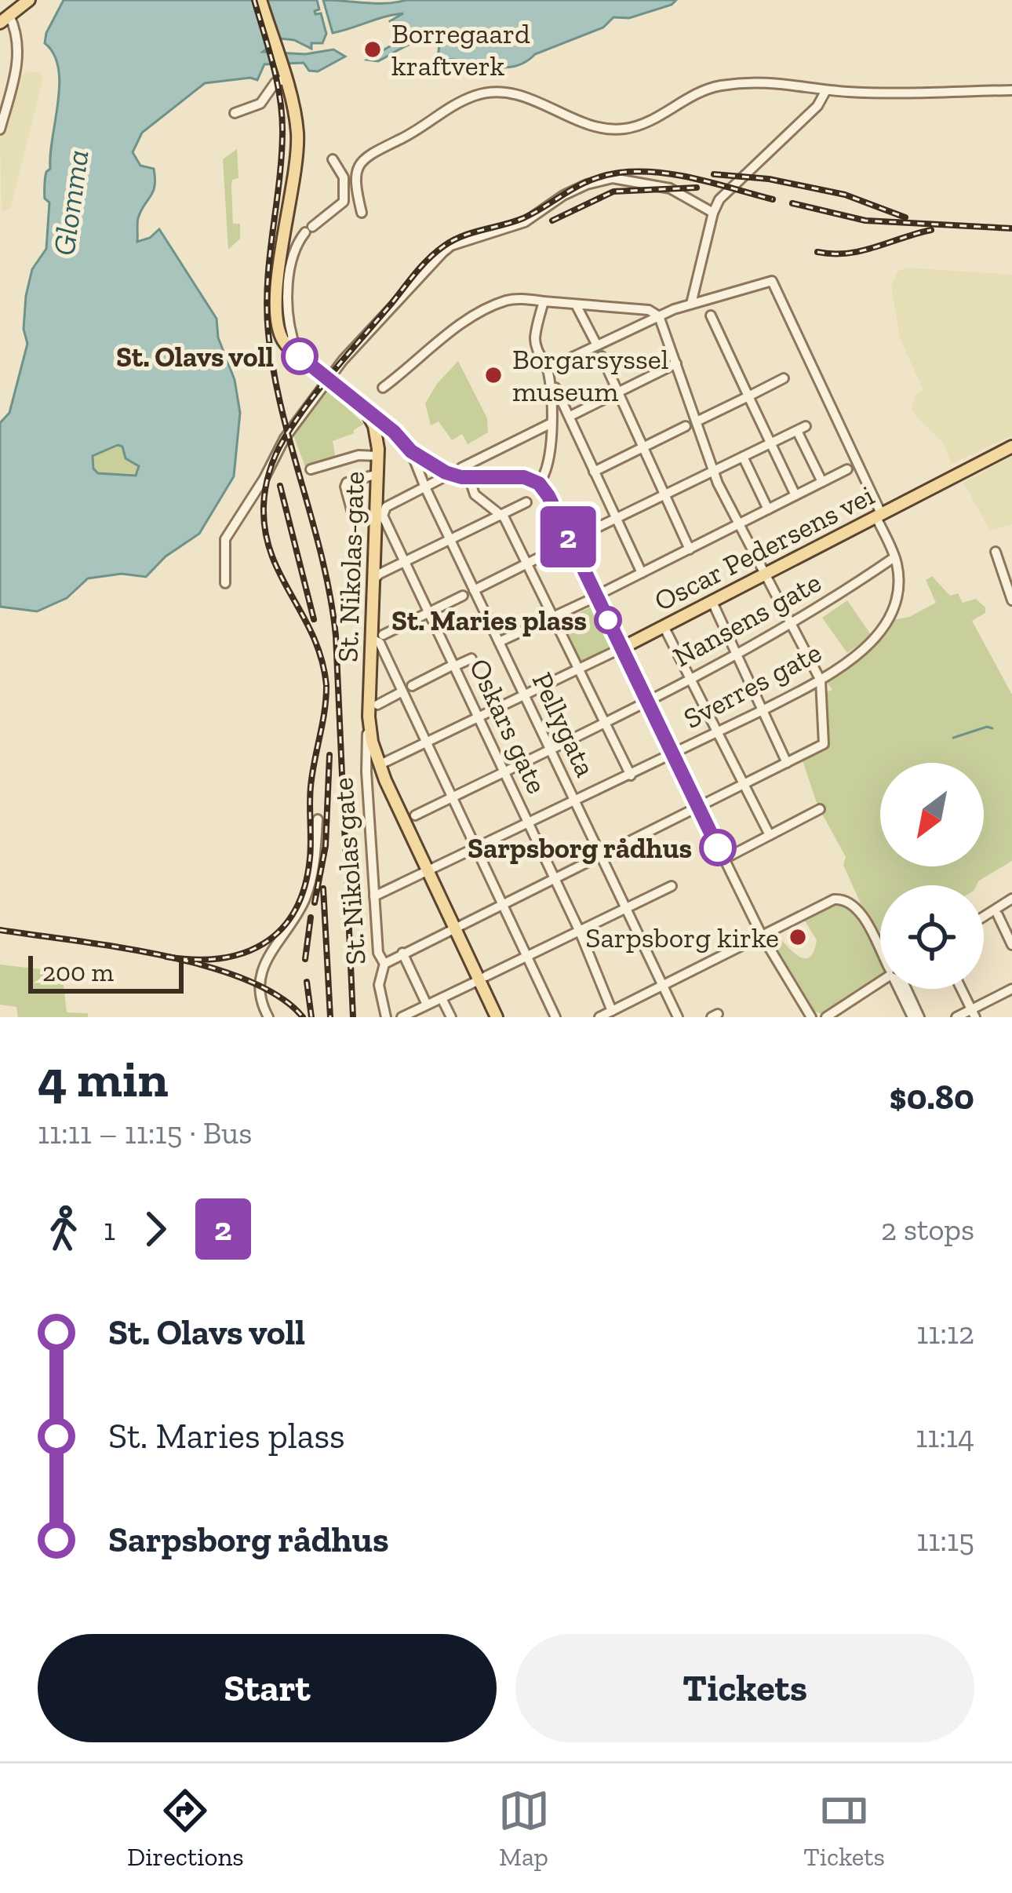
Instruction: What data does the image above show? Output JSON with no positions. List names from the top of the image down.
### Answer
{
  "streets": {
    "main road": ["Oscar Pedersens vei", "St. Nikolas-gate"],
    "street": [
      "Nansens gate",
      "Sverres gate",
      "Pellygata",
      "Oskars gate",
      "St. Nikolas gate"
    ]
  },
  "crossings": [
    ["Oscar Pedersens vei", "Sverres gate"],
    ["Oscar Pedersens vei", "Pellygata"],
    ["Oscar Pedersens vei", "Oskars gate"],
    ["St. Nikolas-gate", "Sverres gate"],
    ["St. Nikolas-gate", "Oskars gate"],
    ["St. Nikolas-gate", "St. Nikolas gate"],
    ["Nansens gate", "Sverres gate"],
    ["Nansens gate", "Pellygata"],
    ["Nansens gate", "Oskars gate"],
    ["Sverres gate", "Pellygata"],
    ["Sverres gate", "Oskars gate"],
    ["Sverres gate", "St. Nikolas gate"]
  ],
  "water": ["Glomma"],
  "places": [
    "Borregaard kraftverk",
    "St. Olavs voll",
    "Borgarsyssel museum",
    "St. Maries plass",
    "Sarpsborg rådhus",
    "Sarpsborg kirke"
  ],
  "lines": ["bus line 2"],
  "scale_bar": "200 m",
  "north": "bottom left",
  "page": {
    "on_map": "2",
    "scale": "200 m",
    "heading": ["4 min", "11:11 – 11:15 · Bus", "$0.80"],
    "legs": ["1", "2", "2 stops"],
    "list": [
      {
        "name": "St. Olavs voll",
        "value": "11:12"
      },
      {
        "name": "St. Maries plass",
        "value": "11:14"
      },
      {
        "name": "Sarpsborg rådhus",
        "value": "11:15"
      }
    ],
    "buttons": ["Start", "Tickets"],
    "tabs": ["Directions", "Map", "Tickets"]
  }
}
